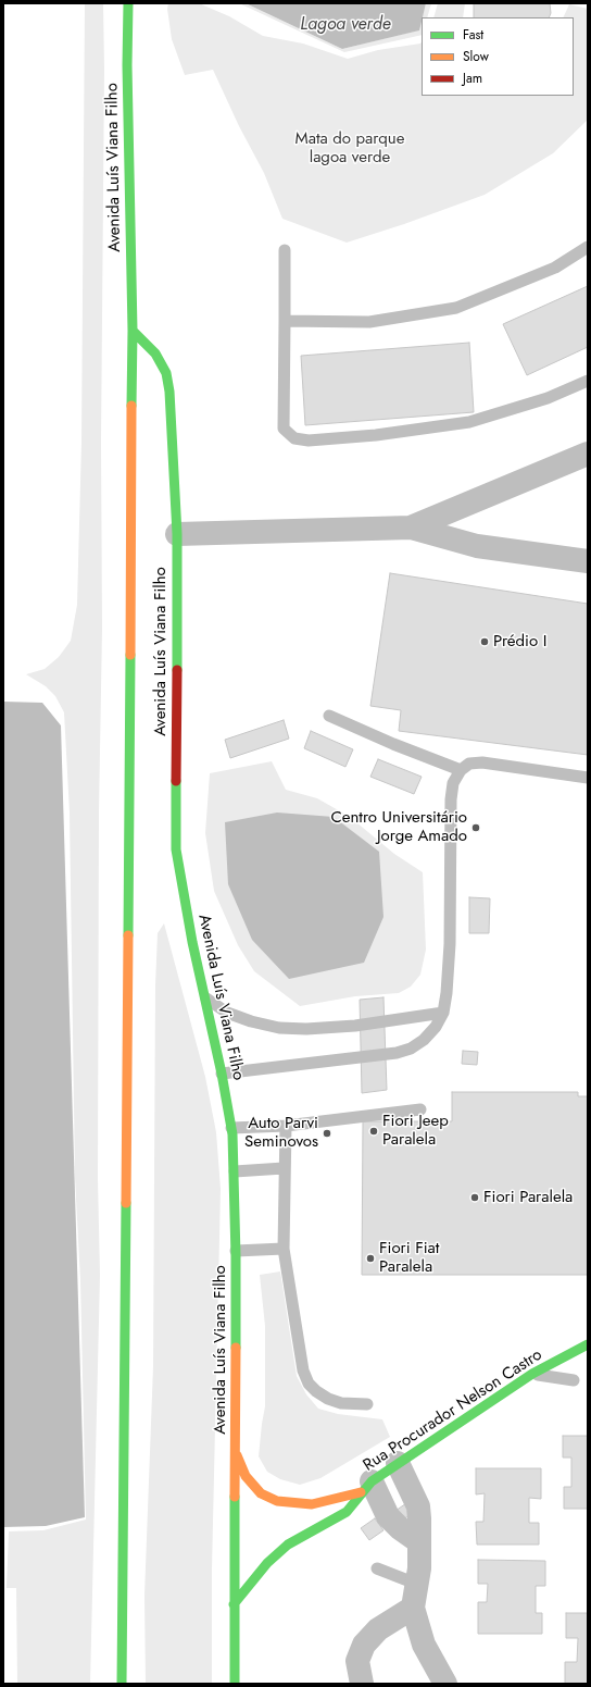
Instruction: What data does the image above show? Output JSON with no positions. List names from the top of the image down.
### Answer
{
  "streets": {
    "main road": ["Avenida Luís Viana Filho", "Rua Procurador Nelson Castro"]
  },
  "crossings": [
    ["Avenida Luís Viana Filho", "Rua Procurador Nelson Castro"]
  ],
  "water": ["Lagoa verde"],
  "parks": ["Mata do parque lagoa verde"],
  "places": [
    "Prédio I",
    "Centro Universitário Jorge Amado",
    "Fiori Jeep Paralela",
    "Auto Parvi Seminovos",
    "Fiori Paralela",
    "Fiori Fiat Paralela"
  ],
  "legend": ["Fast", "Slow", "Jam"]
}
